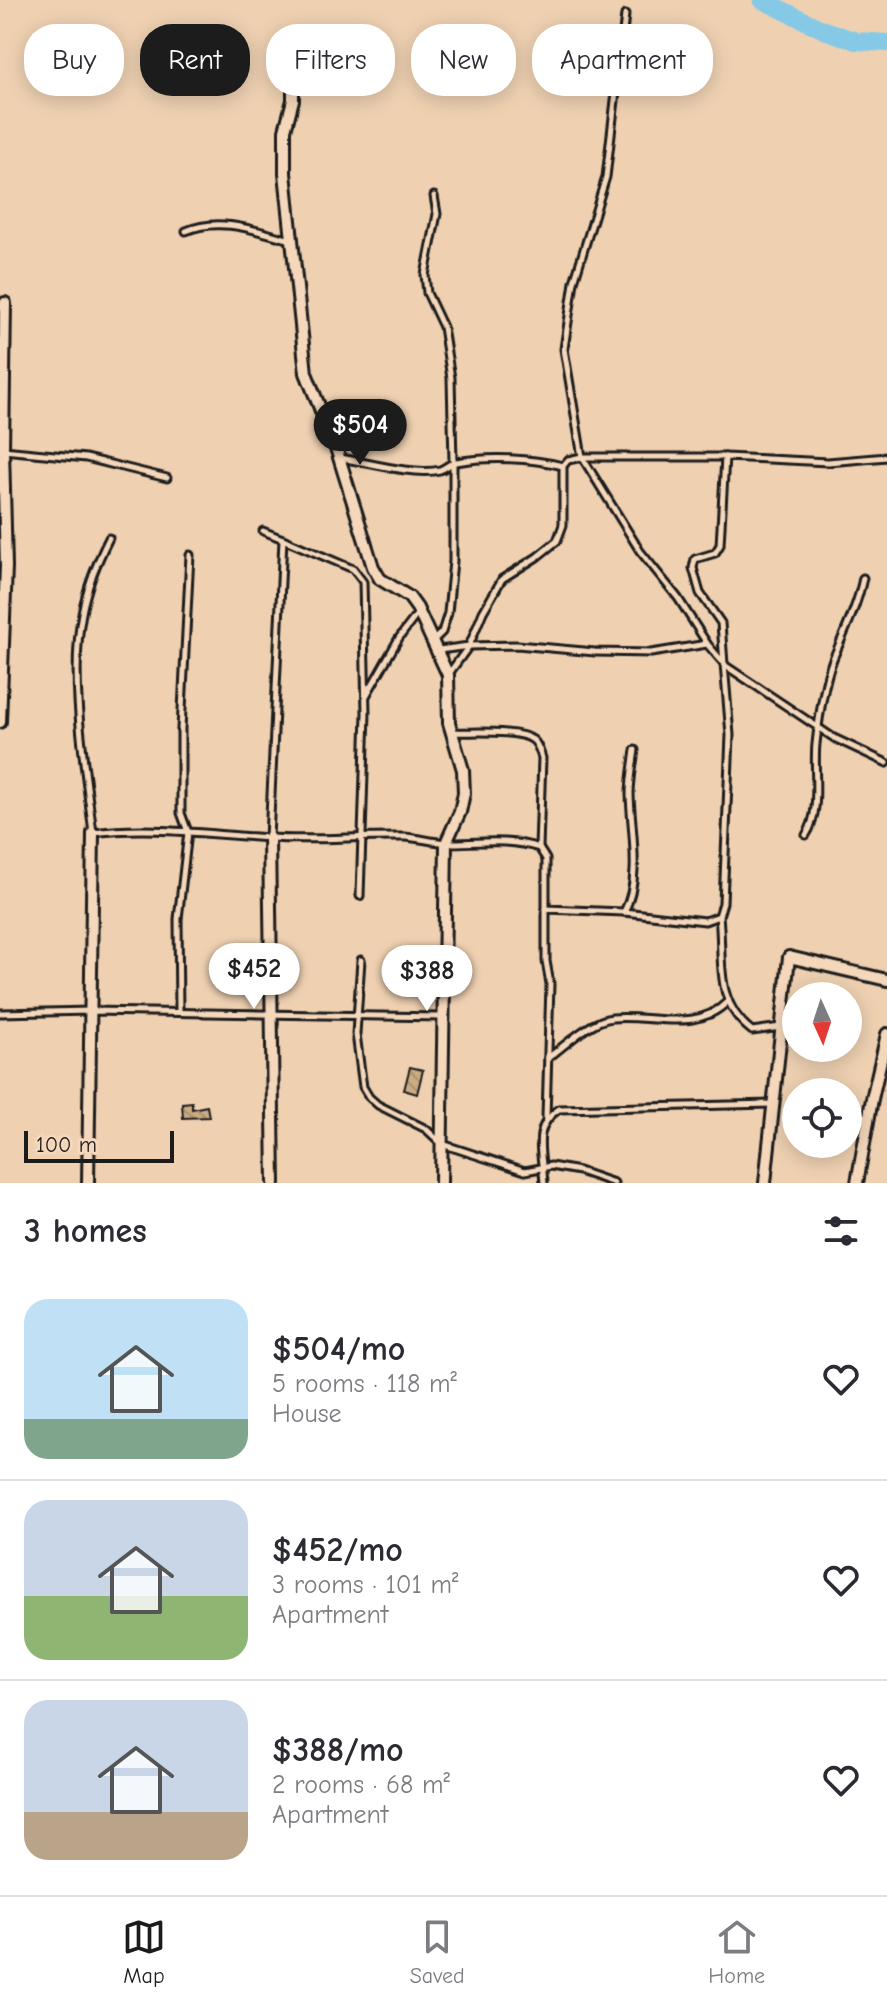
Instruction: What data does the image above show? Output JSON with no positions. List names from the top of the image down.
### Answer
{
  "scale_bar": "100 m",
  "north": "bottom",
  "page": {
    "chip": [
      "Buy",
      "Rent",
      "Filters",
      "New",
      "Apartment"
    ],
    "price": ["$504", "$452", "$388"],
    "scale": "100 m",
    "heading": "3 homes",
    "list": [
      {
        "name": "$504/mo",
        "note": "5 rooms · 118 m² · House"
      },
      {
        "name": "$452/mo",
        "note": "3 rooms · 101 m² · Apartment"
      },
      {
        "name": "$388/mo",
        "note": "2 rooms · 68 m² · Apartment"
      }
    ],
    "tabs": ["Map", "Saved", "Home"]
  }
}
